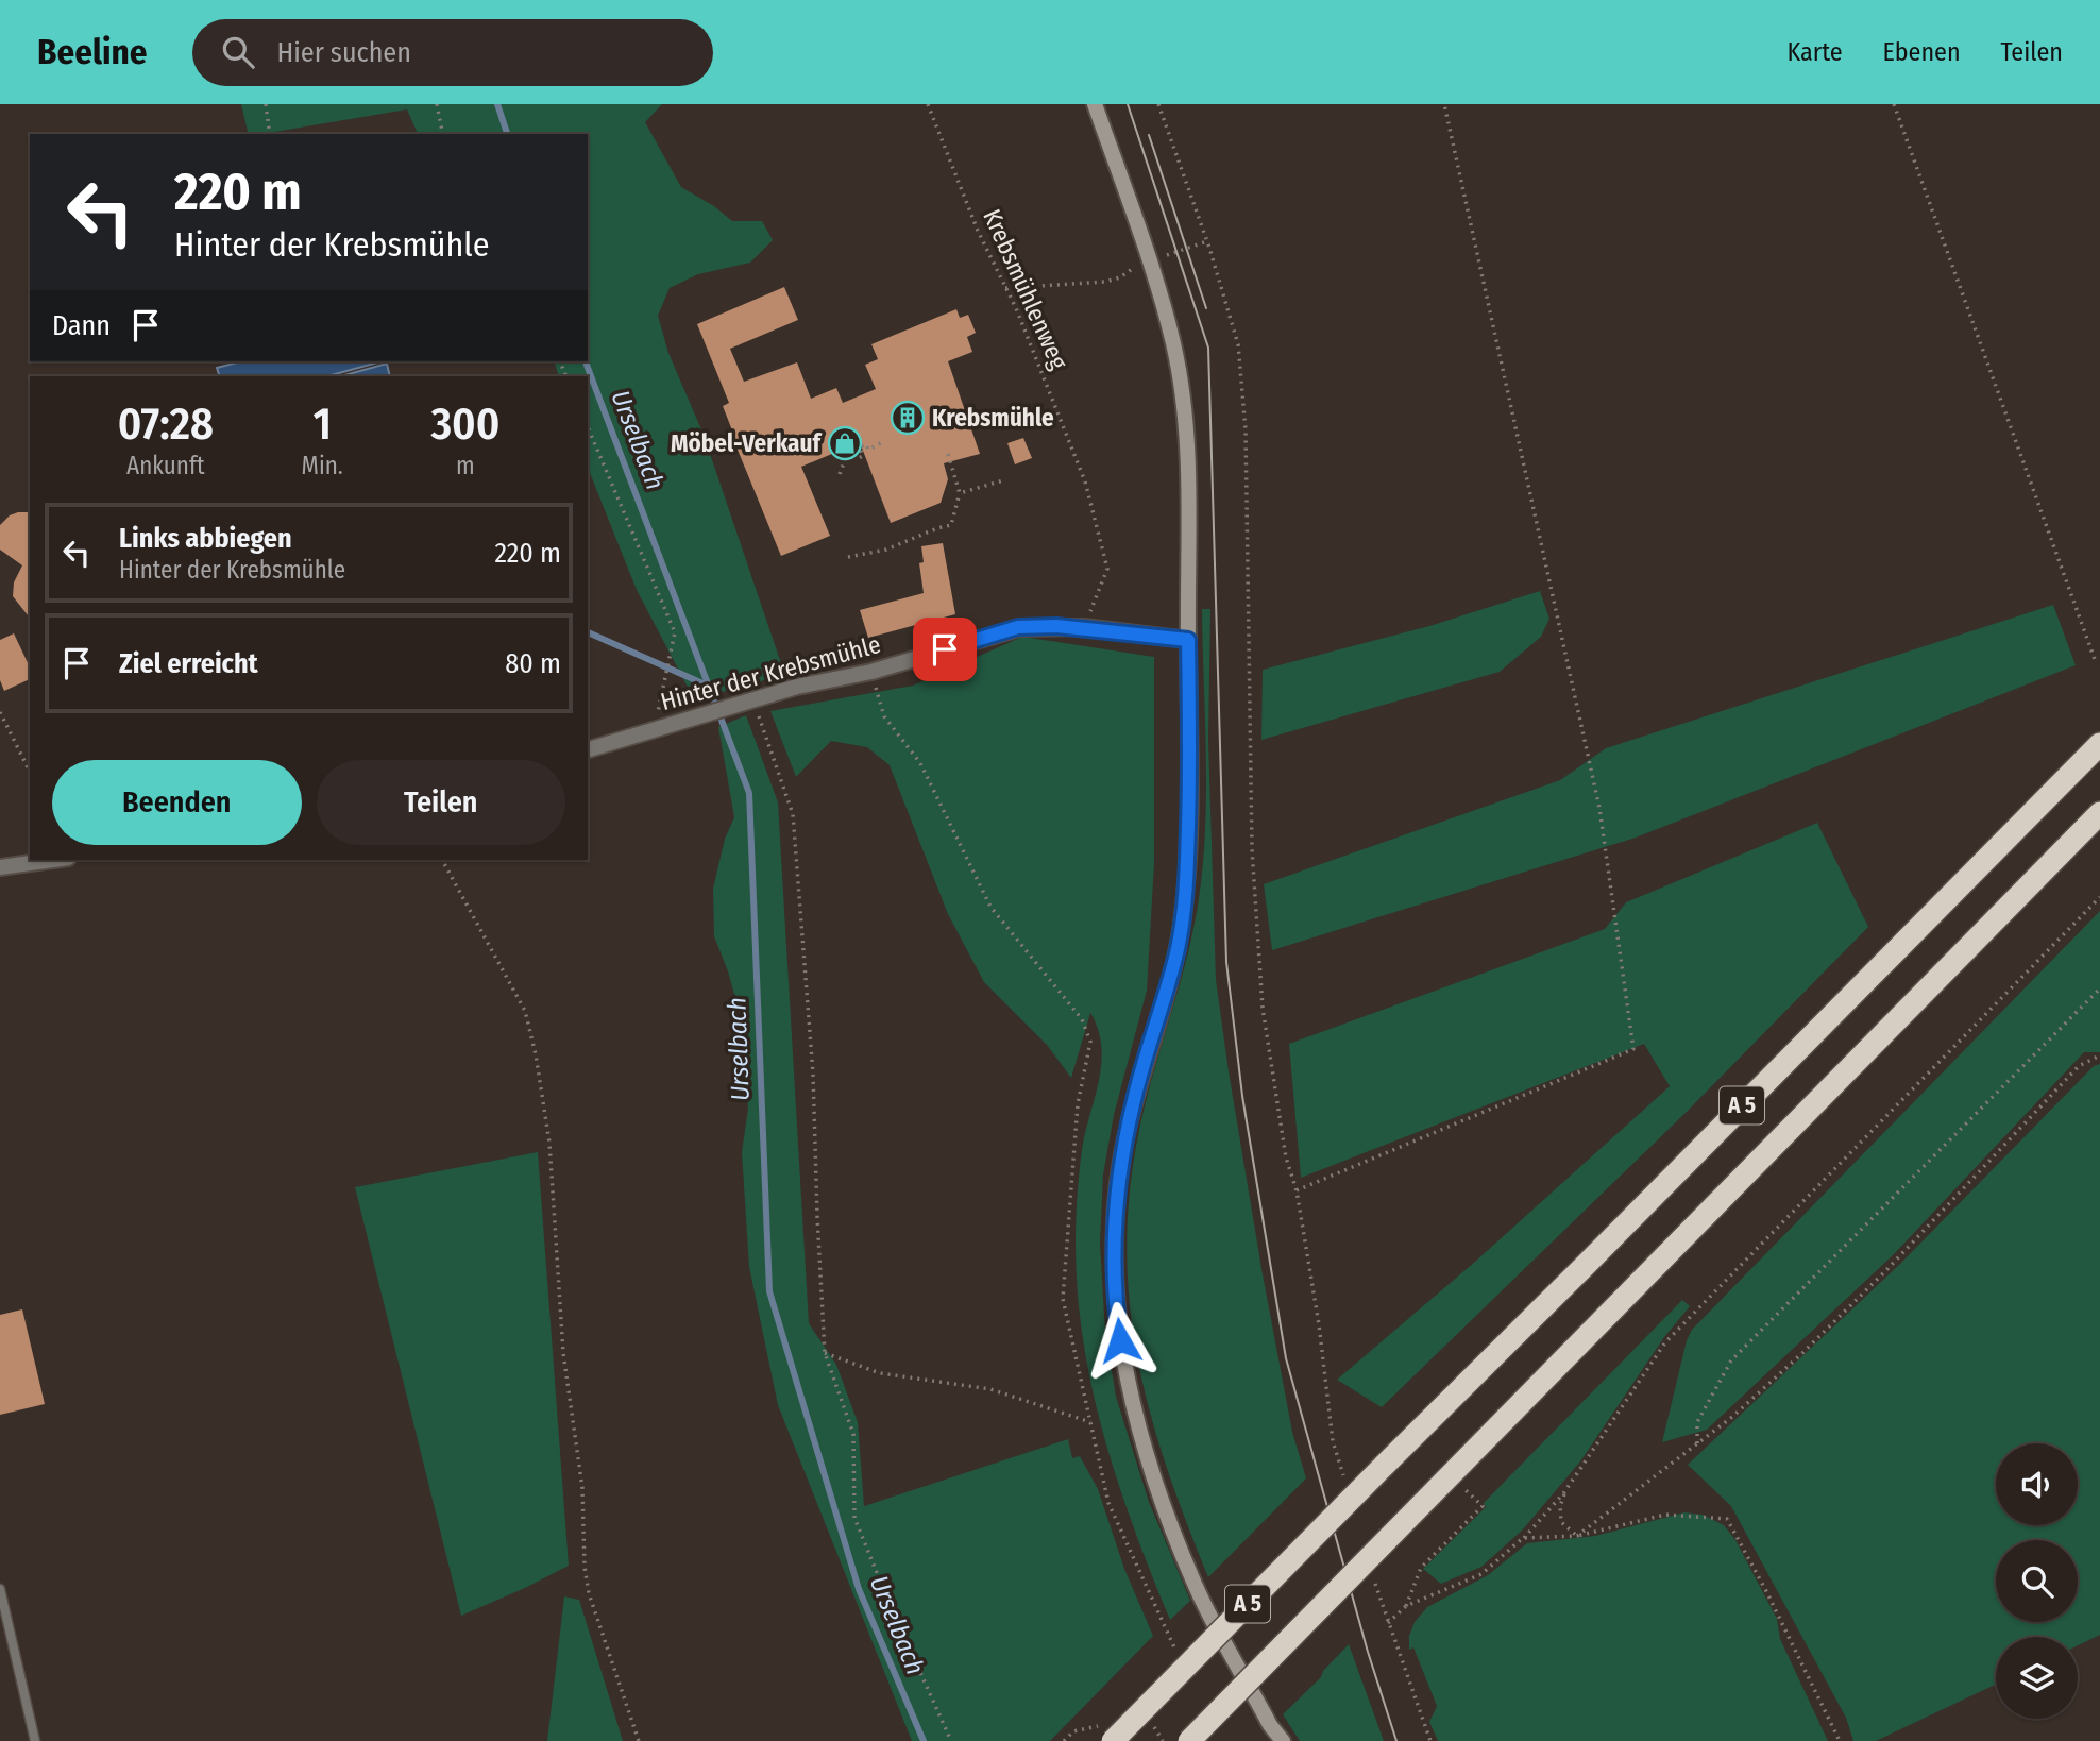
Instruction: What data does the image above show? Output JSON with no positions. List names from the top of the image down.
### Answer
{
  "streets": {
    "highway": ["A 5"],
    "street": ["Hinter der Krebsmühle"],
    "path": ["Krebsmühlenweg"]
  },
  "water": ["Urselbach"],
  "places": {
    "building": ["Krebsmühle"],
    "shop": ["Möbel-Verkauf"]
  },
  "page": {
    "header": "Beeline",
    "search": "Hier suchen",
    "nav": ["Karte", "Ebenen", "Teilen"],
    "turn": ["220 m", "Hinter der Krebsmühle"],
    "then": "Dann",
    "eta": [
      "07:28",
      "Ankunft",
      "1",
      "Min.",
      "300",
      "m"
    ],
    "list": [
      {
        "name": "Links abbiegen",
        "note": "Hinter der Krebsmühle",
        "value": "220 m"
      },
      {
        "name": "Ziel erreicht",
        "value": "80 m"
      }
    ],
    "buttons": ["Beenden", "Teilen"]
  }
}
